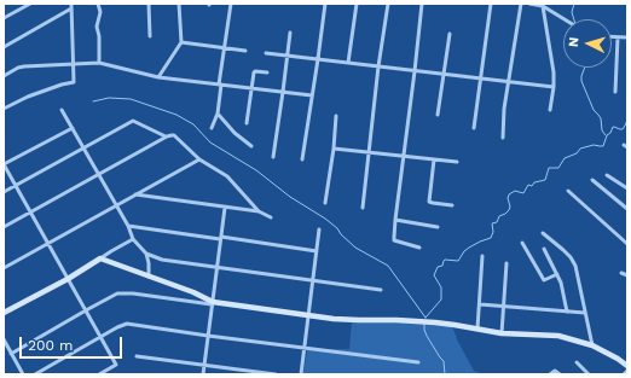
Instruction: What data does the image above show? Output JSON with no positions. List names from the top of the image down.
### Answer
{
  "scale_bar": "200 m",
  "north": "left"
}
